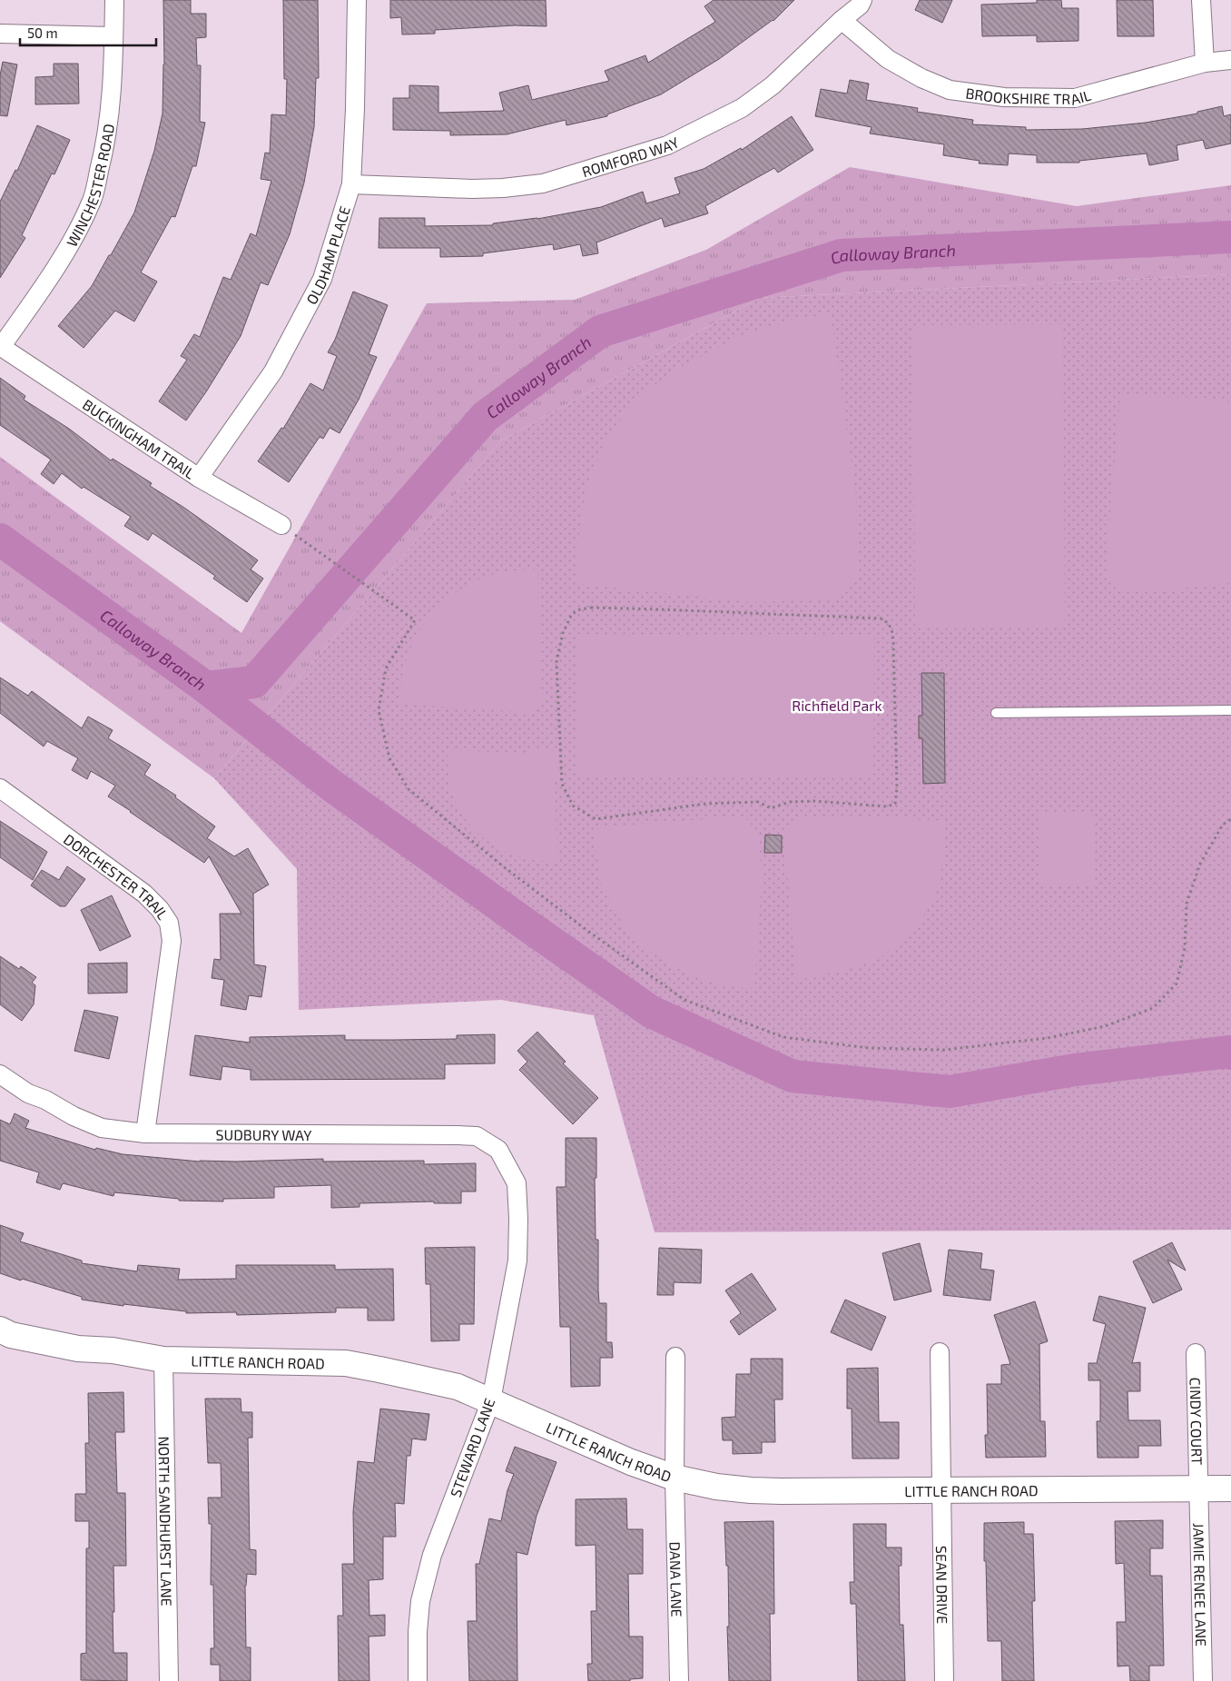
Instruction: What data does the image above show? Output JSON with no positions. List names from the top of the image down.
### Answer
{
  "streets": {
    "street": [
      "BROOKSHIRE TRAIL",
      "ROMFORD WAY",
      "WINCHESTER ROAD",
      "OLDHAM PLACE",
      "BUCKINGHAM TRAIL",
      "DORCHESTER TRAIL",
      "SUDBURY WAY",
      "LITTLE RANCH ROAD",
      "CINDY COURT",
      "STEWARD LANE",
      "NORTH SANDHURST LANE",
      "DANA LANE",
      "JAMIE RENEE LANE",
      "SEAN DRIVE"
    ]
  },
  "crossings": [
    ["BROOKSHIRE TRAIL", "ROMFORD WAY"],
    ["ROMFORD WAY", "OLDHAM PLACE"],
    ["WINCHESTER ROAD", "BUCKINGHAM TRAIL"],
    ["OLDHAM PLACE", "BUCKINGHAM TRAIL"],
    ["DORCHESTER TRAIL", "SUDBURY WAY"],
    ["SUDBURY WAY", "STEWARD LANE"],
    ["LITTLE RANCH ROAD", "CINDY COURT"],
    ["LITTLE RANCH ROAD", "STEWARD LANE"],
    ["LITTLE RANCH ROAD", "NORTH SANDHURST LANE"],
    ["LITTLE RANCH ROAD", "DANA LANE"],
    ["LITTLE RANCH ROAD", "JAMIE RENEE LANE"],
    ["LITTLE RANCH ROAD", "SEAN DRIVE"],
    ["CINDY COURT", "JAMIE RENEE LANE"]
  ],
  "water": ["Calloway Branch"],
  "parks": ["Richfield Park"],
  "scale_bar": "50 m"
}
